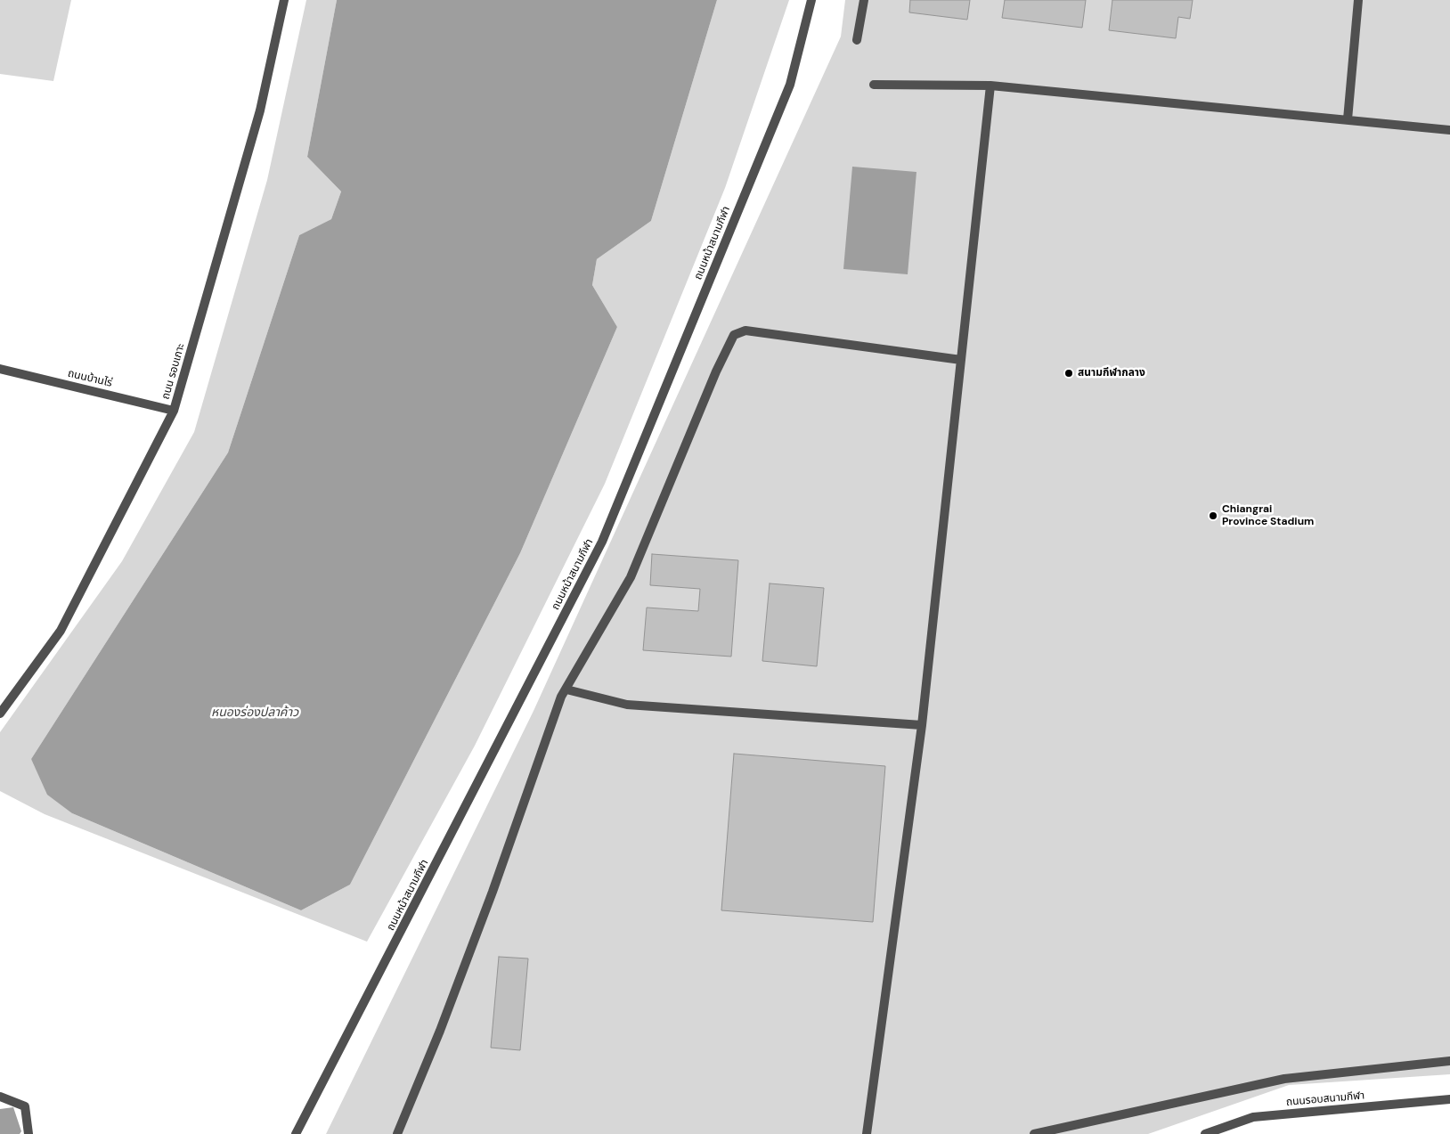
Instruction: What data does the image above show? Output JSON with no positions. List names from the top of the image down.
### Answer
{
  "streets": {
    "street": [
      "ถนนหน้าสนามกีฬา",
      "ถนน รอบเกาะ",
      "ถนนบ้านไร่",
      "ถนนรอบสนามกีฬา"
    ]
  },
  "crossings": [
    ["ถนน รอบเกาะ", "ถนนบ้านไร่"]
  ],
  "water": ["หนองร่องปลาค้าว"],
  "places": ["สนามกีฬากลาง", "Chiangrai Province Stadium"]
}
